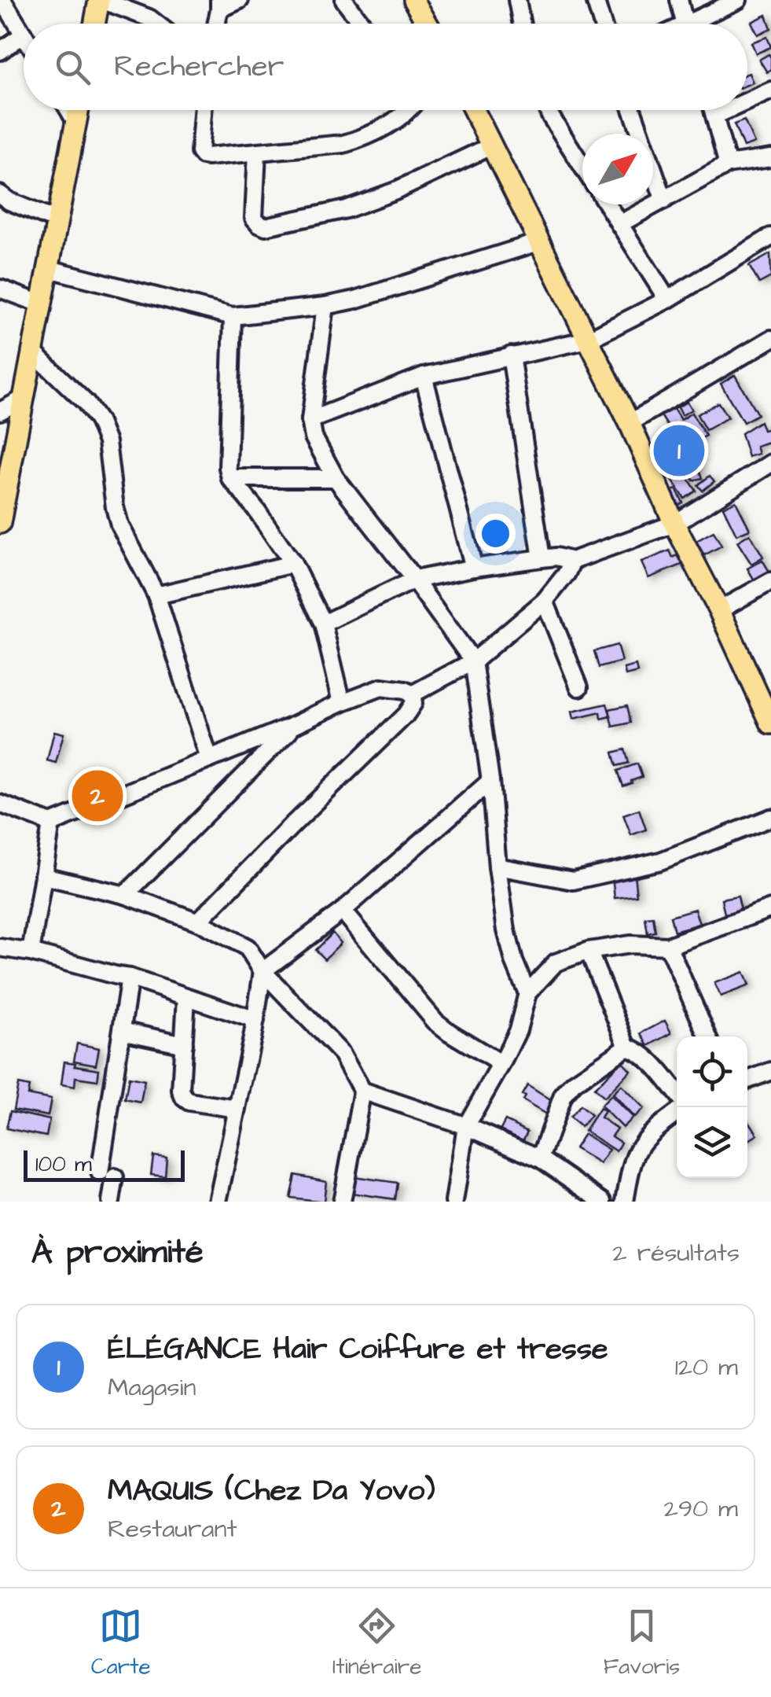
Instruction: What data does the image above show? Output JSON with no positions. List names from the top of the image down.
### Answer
{
  "scale_bar": "100 m",
  "north": "top right",
  "page": {
    "search": "Rechercher",
    "pins": ["1", "2"],
    "scale": "100 m",
    "heading": ["À proximité", "2 résultats"],
    "list": [
      {
        "mark": "1",
        "name": "ÉLÉGANCE Hair Coiffure et tresse",
        "note": "Magasin",
        "value": "120 m"
      },
      {
        "mark": "2",
        "name": "MAQUIS (Chez Da Yovo)",
        "note": "Restaurant",
        "value": "290 m"
      }
    ],
    "nav": ["Carte", "Itinéraire", "Favoris"]
  }
}
